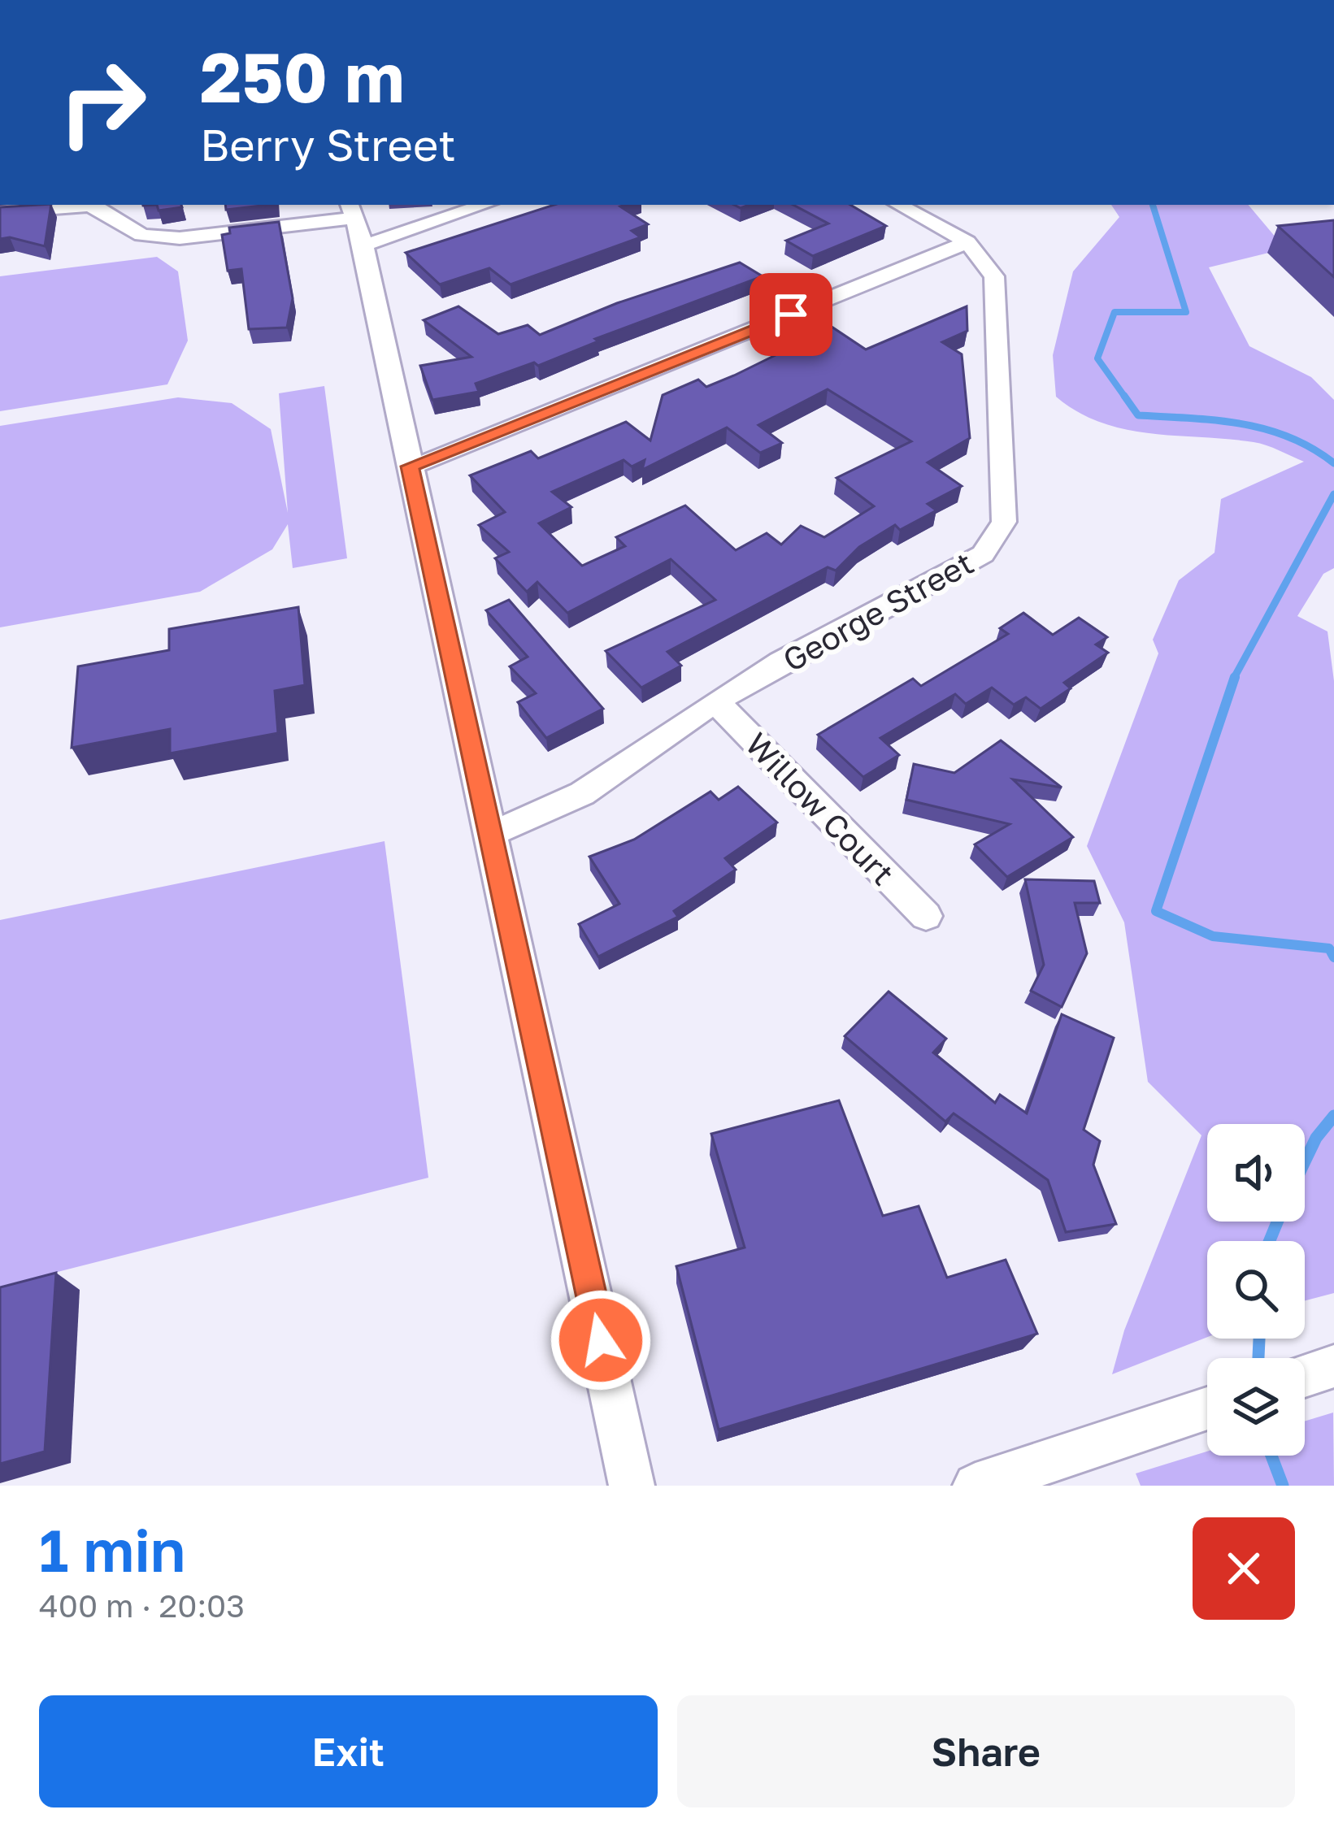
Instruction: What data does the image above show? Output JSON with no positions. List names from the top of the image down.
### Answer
{
  "streets": {
    "street": ["George Street", "Willow Court"]
  },
  "crossings": [
    ["George Street", "Willow Court"]
  ],
  "page": {
    "turn": ["250 m", "Berry Street"],
    "heading": ["1 min", "400 m · 20:03"],
    "buttons": ["Exit", "Share"]
  }
}
